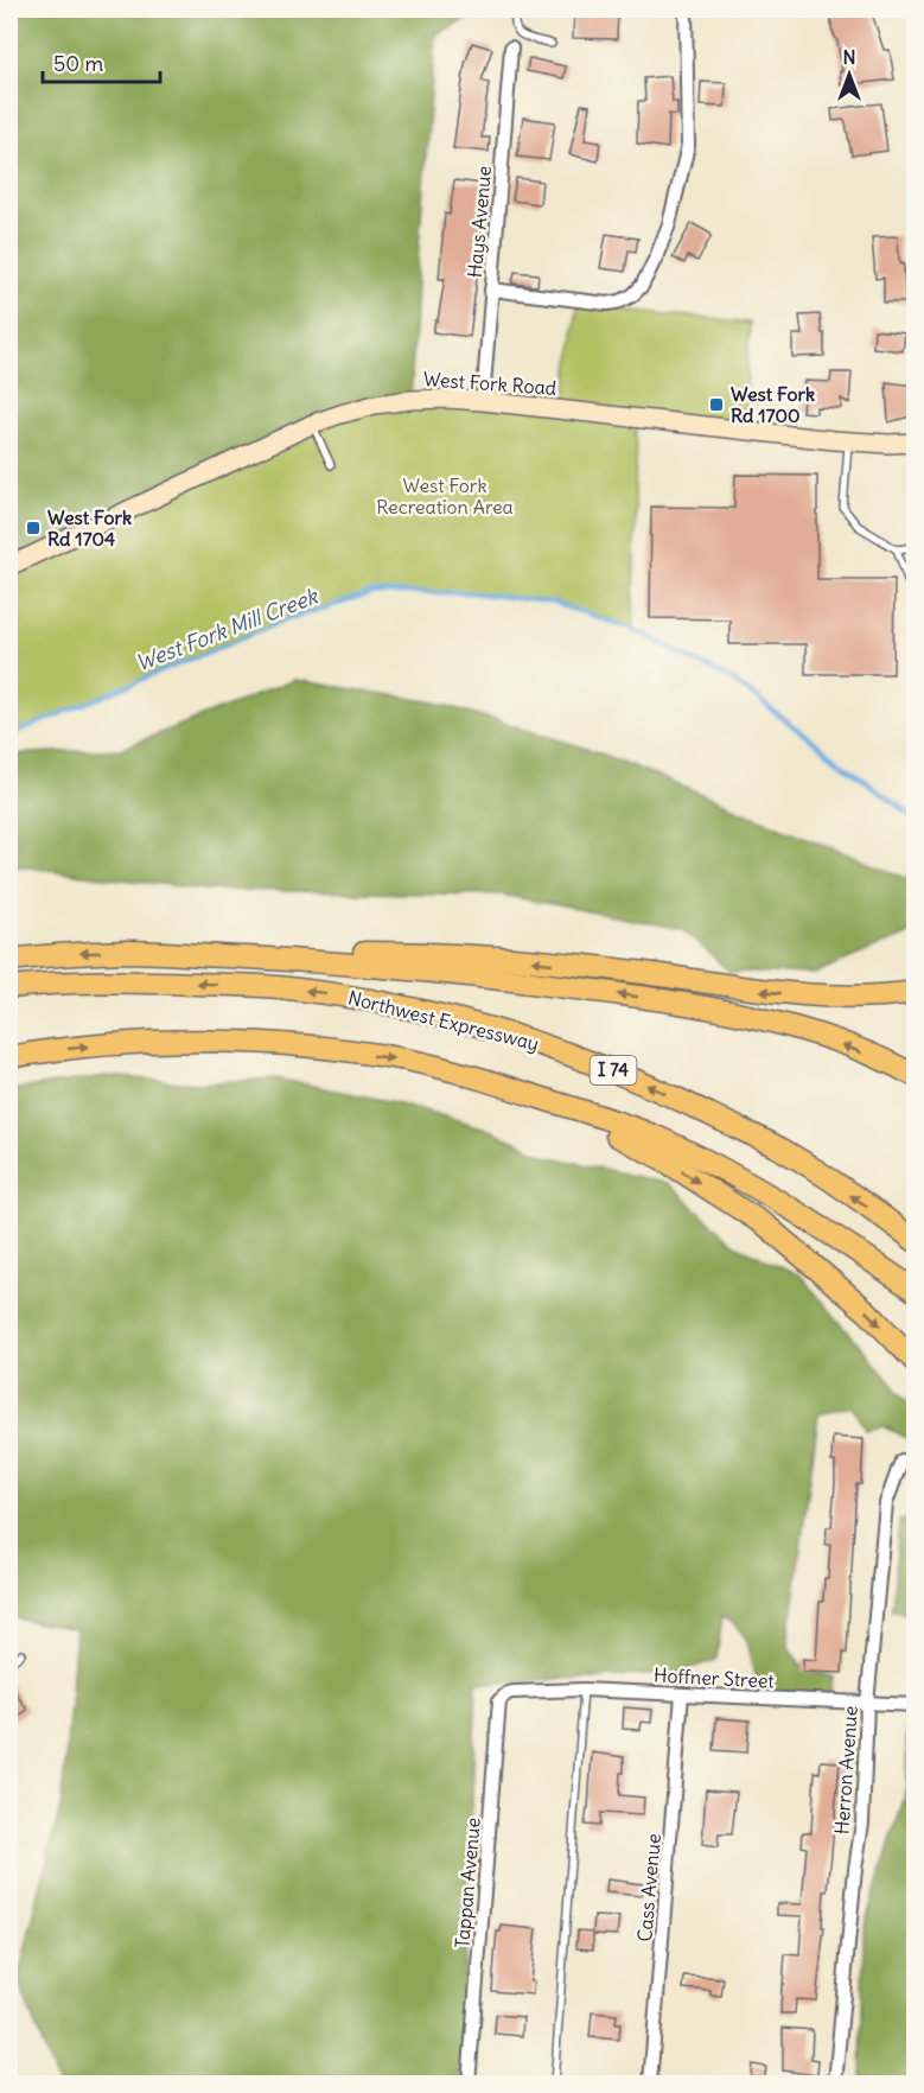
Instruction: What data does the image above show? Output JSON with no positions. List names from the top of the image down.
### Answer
{
  "streets": {
    "highway": ["Northwest Expressway", "I 74"],
    "street": [
      "Hays Avenue",
      "West Fork Road",
      "Hoffner Street",
      "Herron Avenue",
      "Tappan Avenue",
      "Cass Avenue"
    ]
  },
  "crossings": [
    ["Hays Avenue", "West Fork Road"],
    ["Hoffner Street", "Herron Avenue"],
    ["Hoffner Street", "Tappan Avenue"],
    ["Hoffner Street", "Cass Avenue"]
  ],
  "water": ["West Fork Mill Creek"],
  "parks": ["West Fork Recreation Area"],
  "places": {
    "transit": ["West Fork Rd 1700", "West Fork Rd 1704"]
  },
  "scale_bar": "50 m",
  "north": "top"
}
